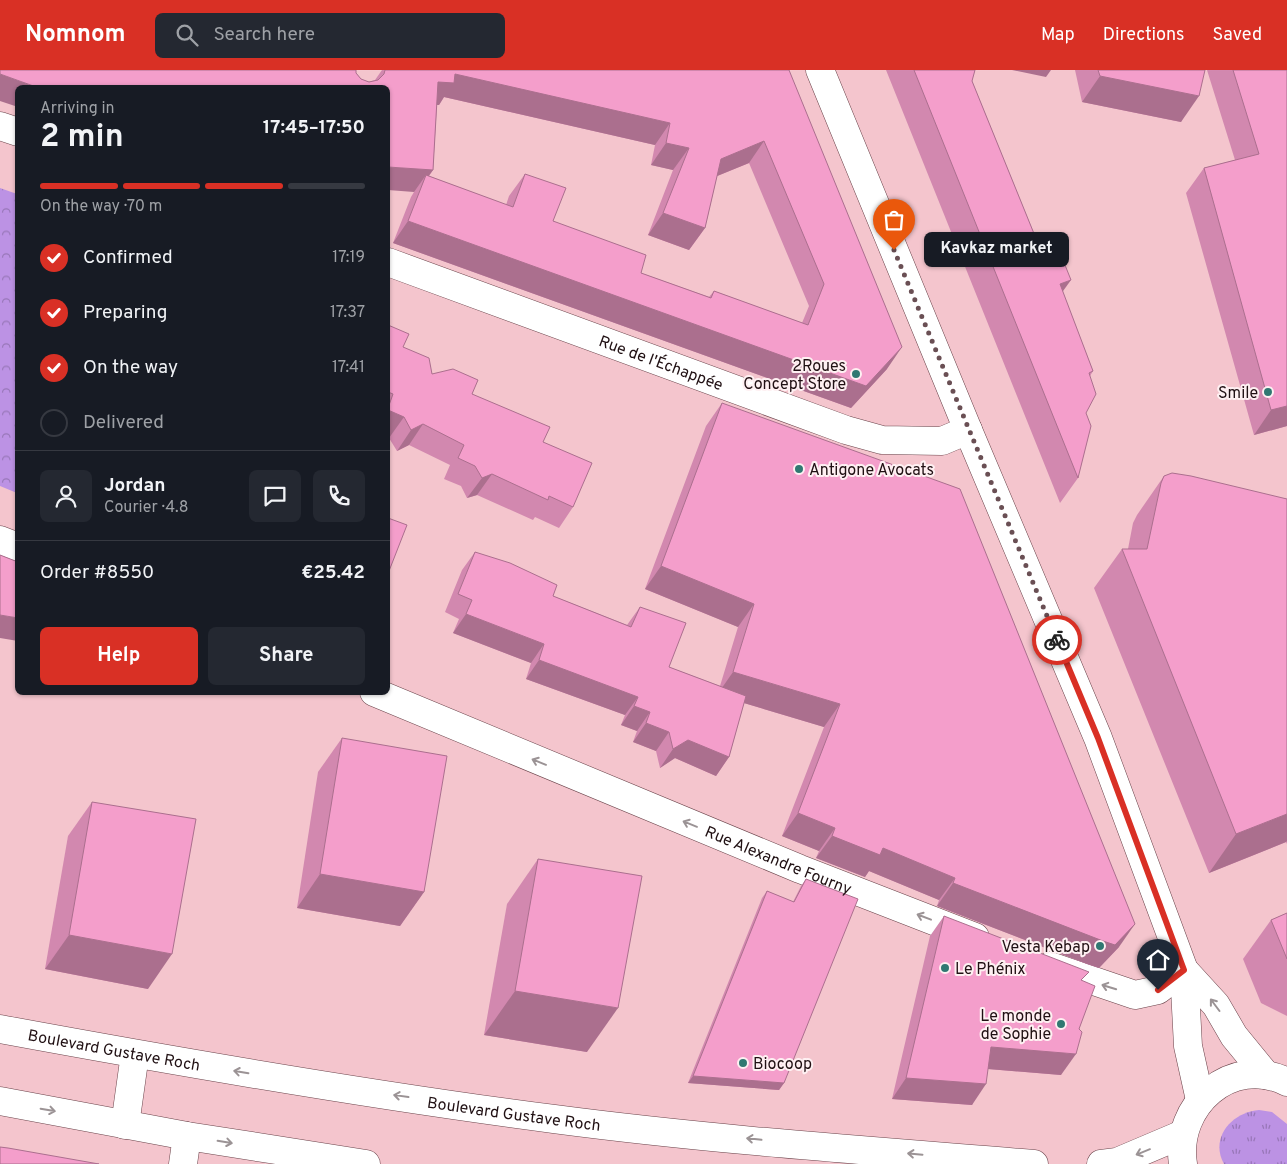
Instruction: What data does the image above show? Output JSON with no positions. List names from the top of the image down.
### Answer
{
  "streets": {
    "main road": ["Rue de l'Échappée", "Rue Alexandre Fourny", "Boulevard Gustave Roch"]
  },
  "one_way": ["Rue Alexandre Fourny", "Boulevard Gustave Roch"],
  "places": [
    "Kavkaz market",
    "2Roues Concept Store",
    "Smile",
    "Antigone Avocats",
    "Vesta Kebap",
    "Le Phénix",
    "Le monde de Sophie",
    "Biocoop"
  ],
  "page": {
    "header": "Nomnom",
    "search": "Search here",
    "nav": ["Map", "Directions", "Saved"],
    "heading": ["2 min", "Arriving in", "17:45–17:50"],
    "panel": [
      "Jordan",
      "Courier · 4.8",
      "Order #8550",
      "€25.42"
    ],
    "bar": "On the way · 70 m",
    "list": [
      ["Confirmed", "17:19"],
      ["Preparing", "17:37"],
      ["On the way", "17:41"],
      "Delivered"
    ],
    "bubble": "Kavkaz market",
    "buttons": ["Help", "Share"]
  }
}
